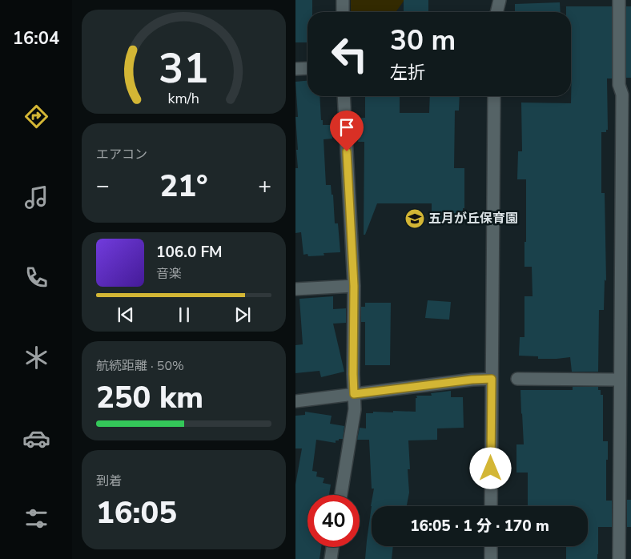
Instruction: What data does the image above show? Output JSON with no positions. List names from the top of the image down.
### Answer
{
  "places": {
    "school or university": ["五月が丘保育園"]
  },
  "page": {
    "tabs": "16:04",
    "turn": ["30 m", "左折"],
    "tile": [
      "エアコン",
      ["航続距離 · 50%", "250 km"],
      ["到着", "16:05"]
    ],
    "heat": ["−", "21°", "+"],
    "song": ["106.0 FM", "音楽"],
    "limit": "40",
    "trip": "16:05 · 1 分 · 170 m",
    "gauge": ["31", "km/h"]
  }
}
